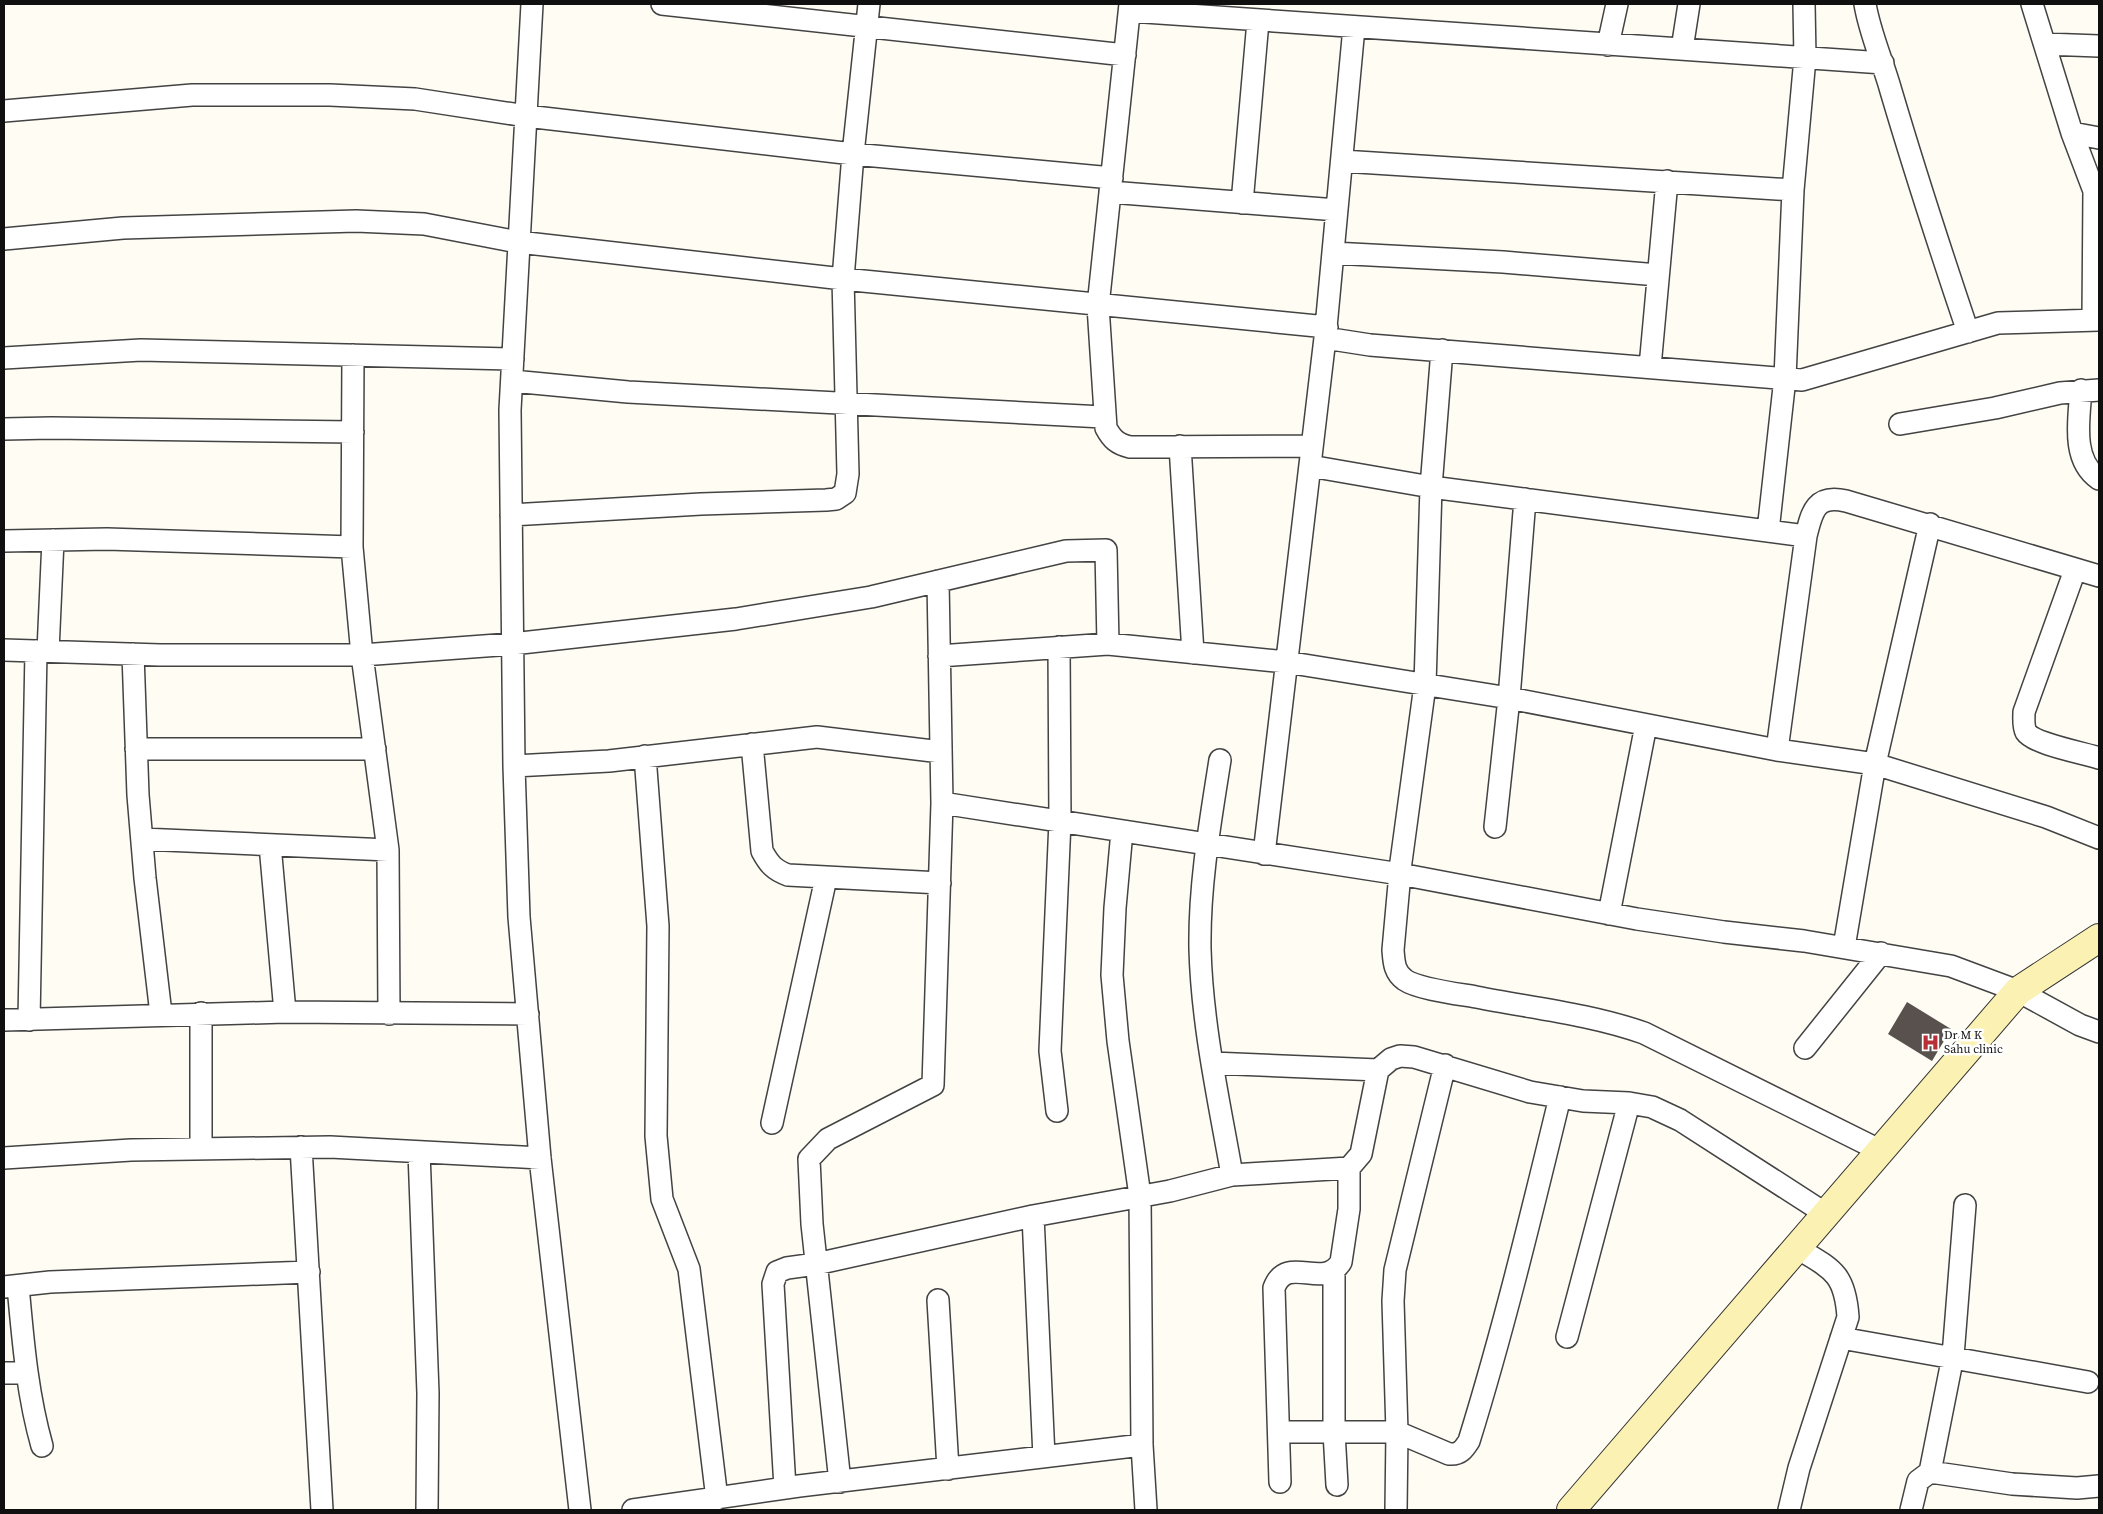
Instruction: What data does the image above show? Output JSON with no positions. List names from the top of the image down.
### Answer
{
  "places": {
    "hospital": ["Dr M K Sahu clinic"]
  }
}
